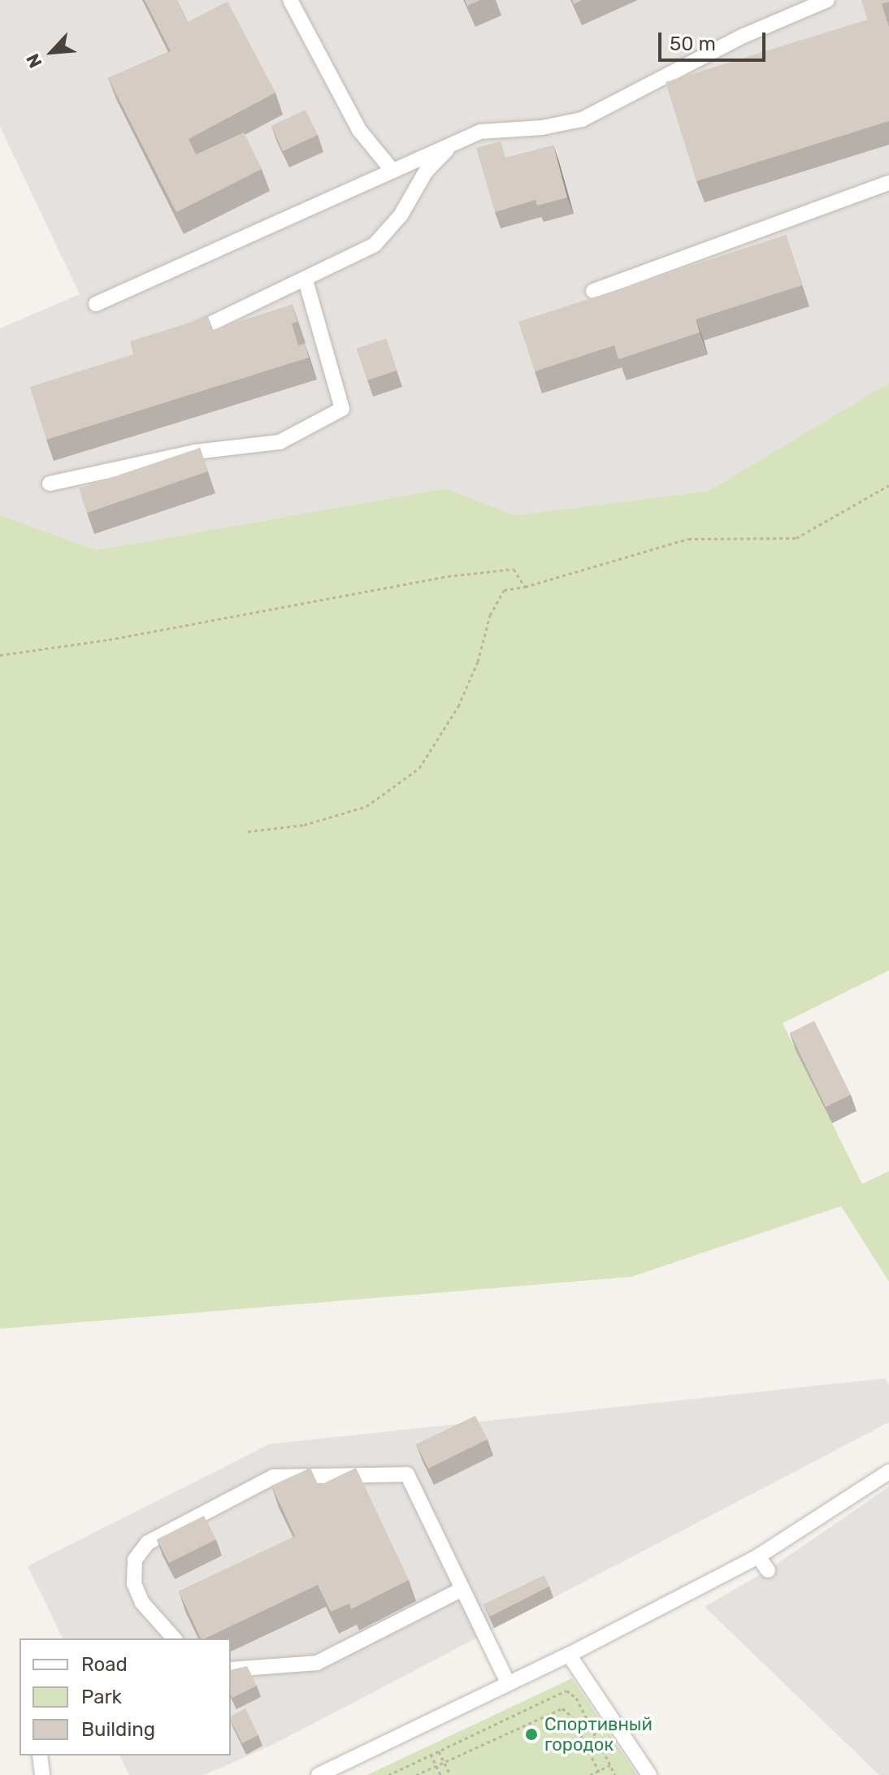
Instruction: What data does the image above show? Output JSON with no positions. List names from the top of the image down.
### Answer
{
  "places": ["Спортивный городок"],
  "legend": ["Road", "Park", "Building"],
  "scale_bar": "50 m",
  "north": "bottom left"
}
